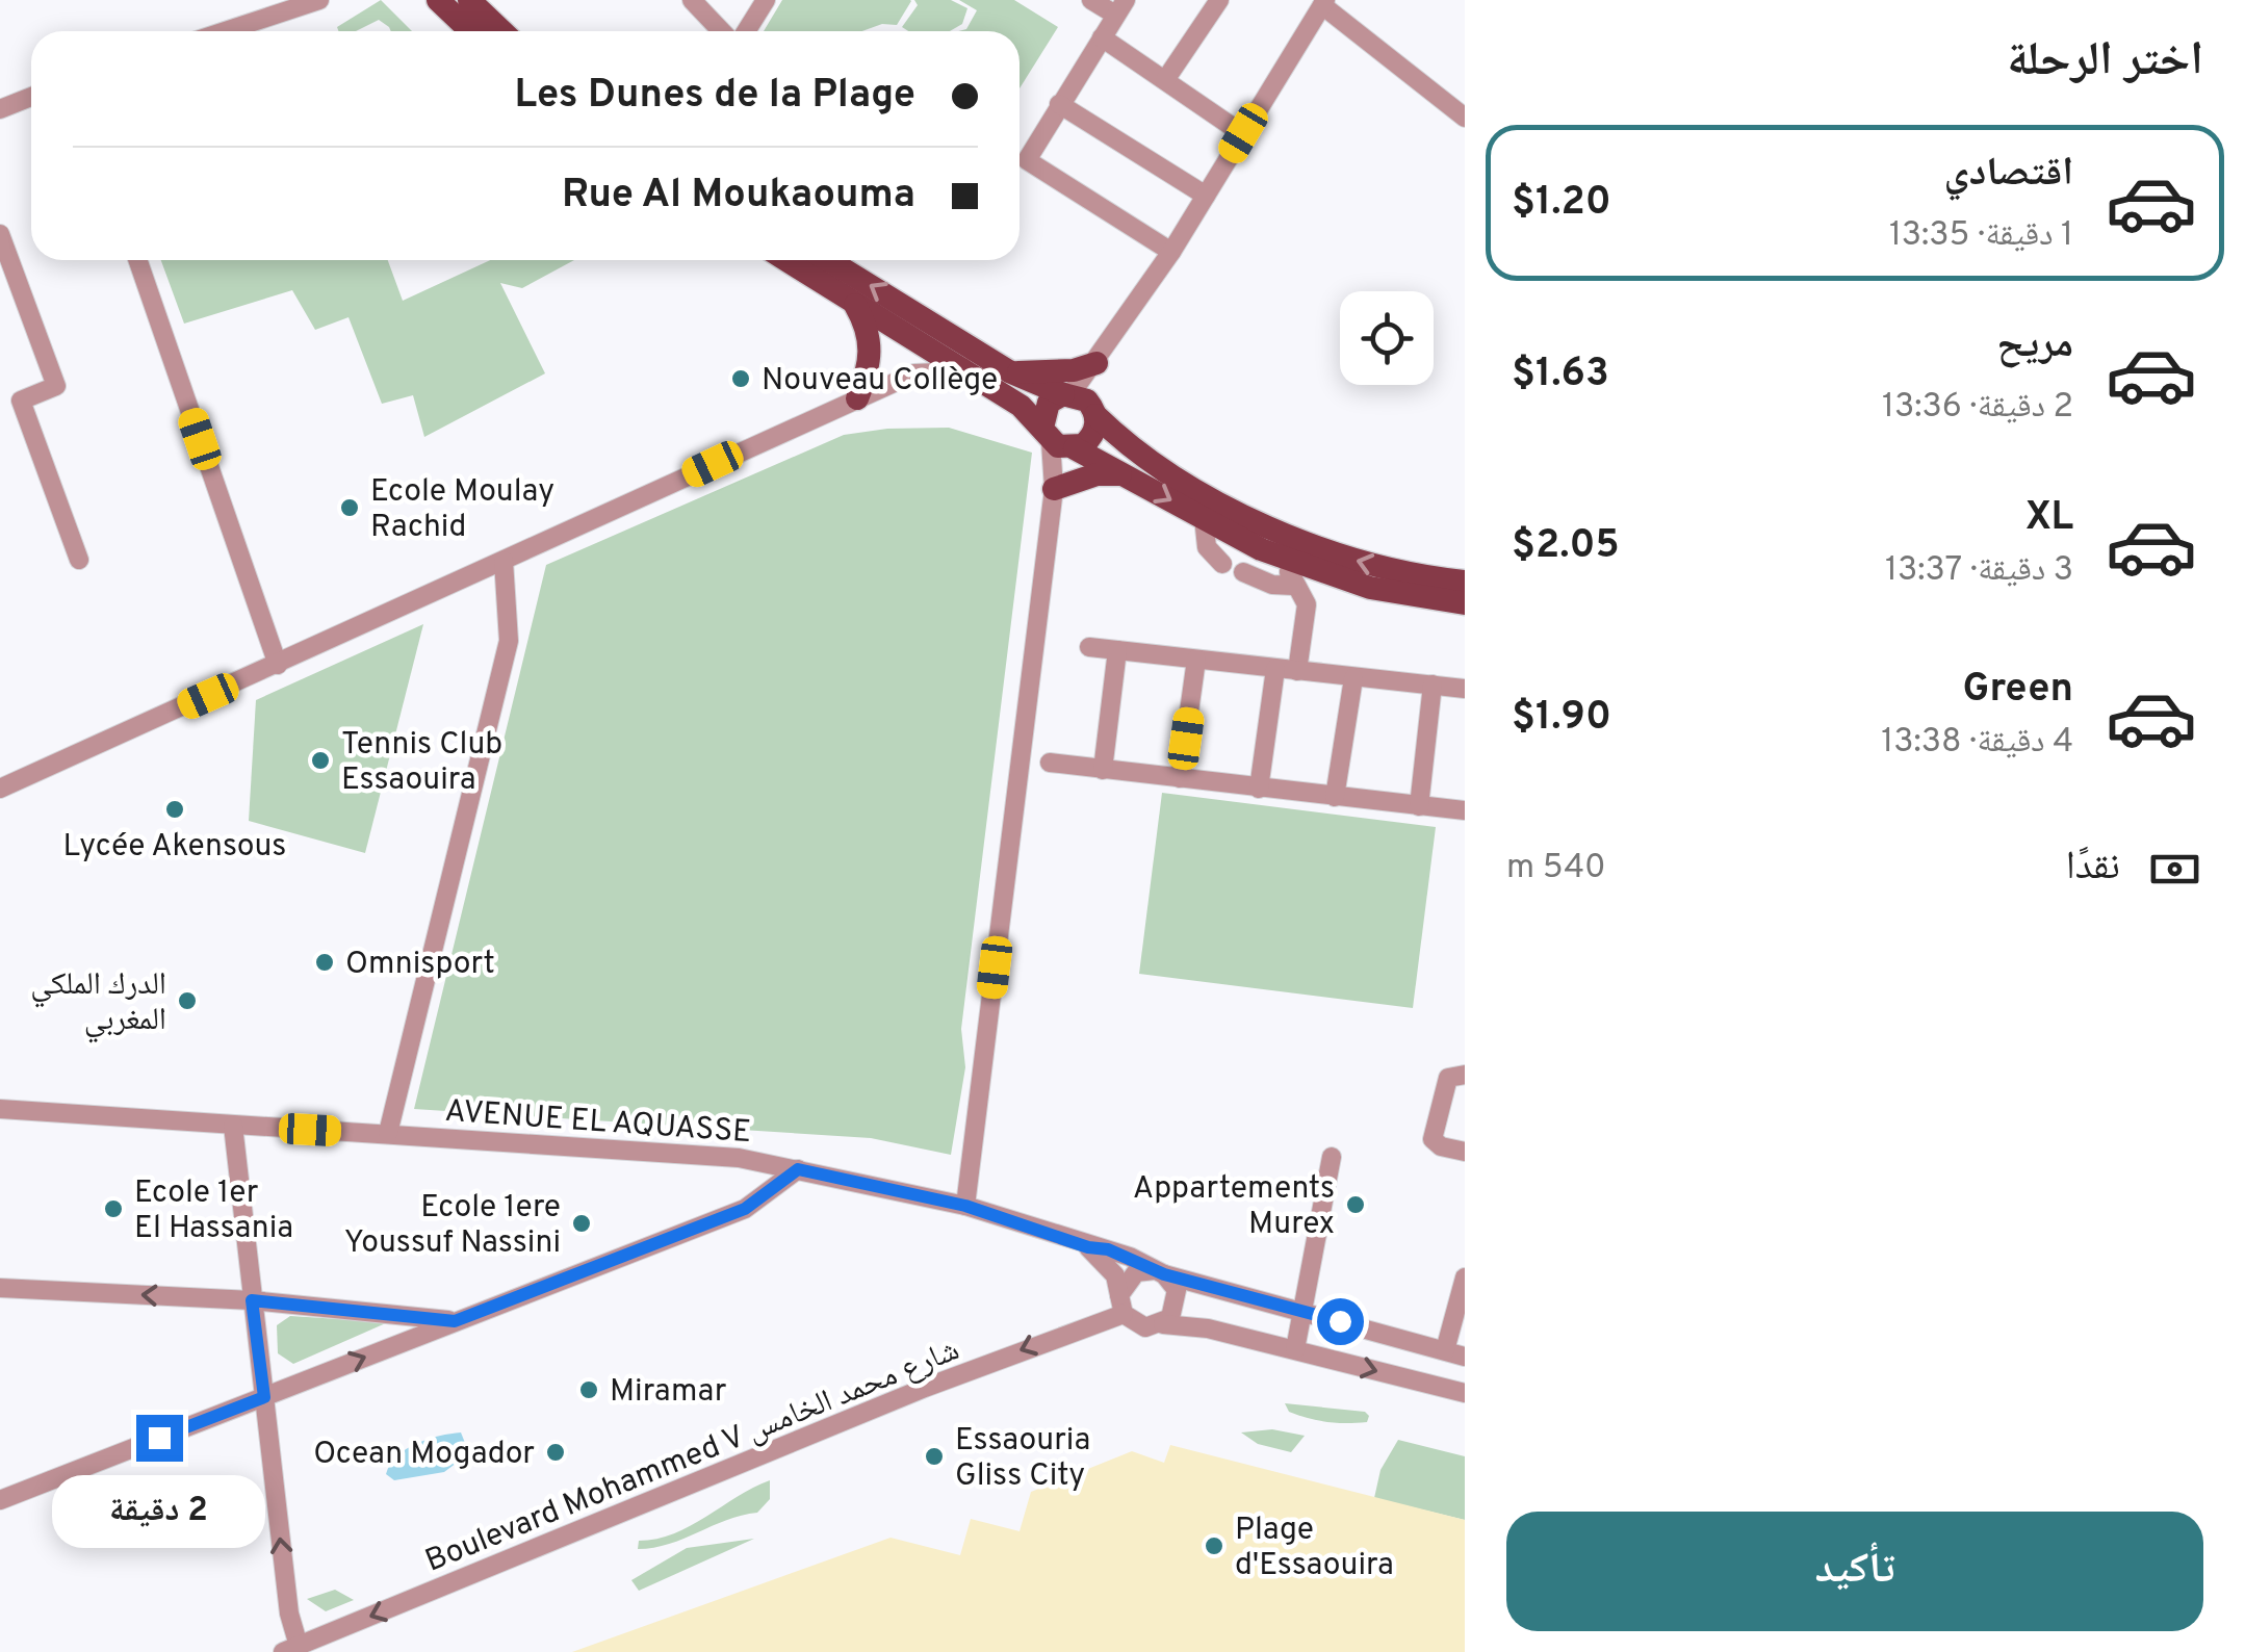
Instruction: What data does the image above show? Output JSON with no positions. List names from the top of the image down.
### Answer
{
  "streets": {
    "street": ["AVENUE EL AQUASSE", "Boulevard Mohammed V شارع محمد الخامس"]
  },
  "one_way": ["Boulevard Mohammed V شارع محمد الخامس"],
  "places": [
    "Nouveau Collège",
    "Ecole Moulay Rachid",
    "Tennis Club Essaouira",
    "Lycée Akensous",
    "Omnisport",
    "الدرك الملكي المغربي",
    "Appartements Murex",
    "Ecole 1er El Hassania",
    "Ecole 1ere Youssuf Nassini",
    "Miramar",
    "Ocean Mogador",
    "Essaouria Gliss City",
    "Plage d'Essaouira"
  ],
  "page": {
    "heading": "اختر الرحلة",
    "banner": ["Les Dunes de la Plage", "Rue Al Moukaouma"],
    "list": [
      {
        "name": "اقتصادي",
        "note": "1 دقيقة · 13:35",
        "value": "$1.20"
      },
      {
        "name": "مريح",
        "note": "2 دقيقة · 13:36",
        "value": "$1.63"
      },
      {
        "name": "XL",
        "note": "3 دقيقة · 13:37",
        "value": "$2.05"
      },
      {
        "name": "Green",
        "note": "4 دقيقة · 13:38",
        "value": "$1.90"
      }
    ],
    "pay": ["نقدًا", "540 m"],
    "bubble": "2 دقيقة",
    "buttons": "تأكيد"
  }
}
